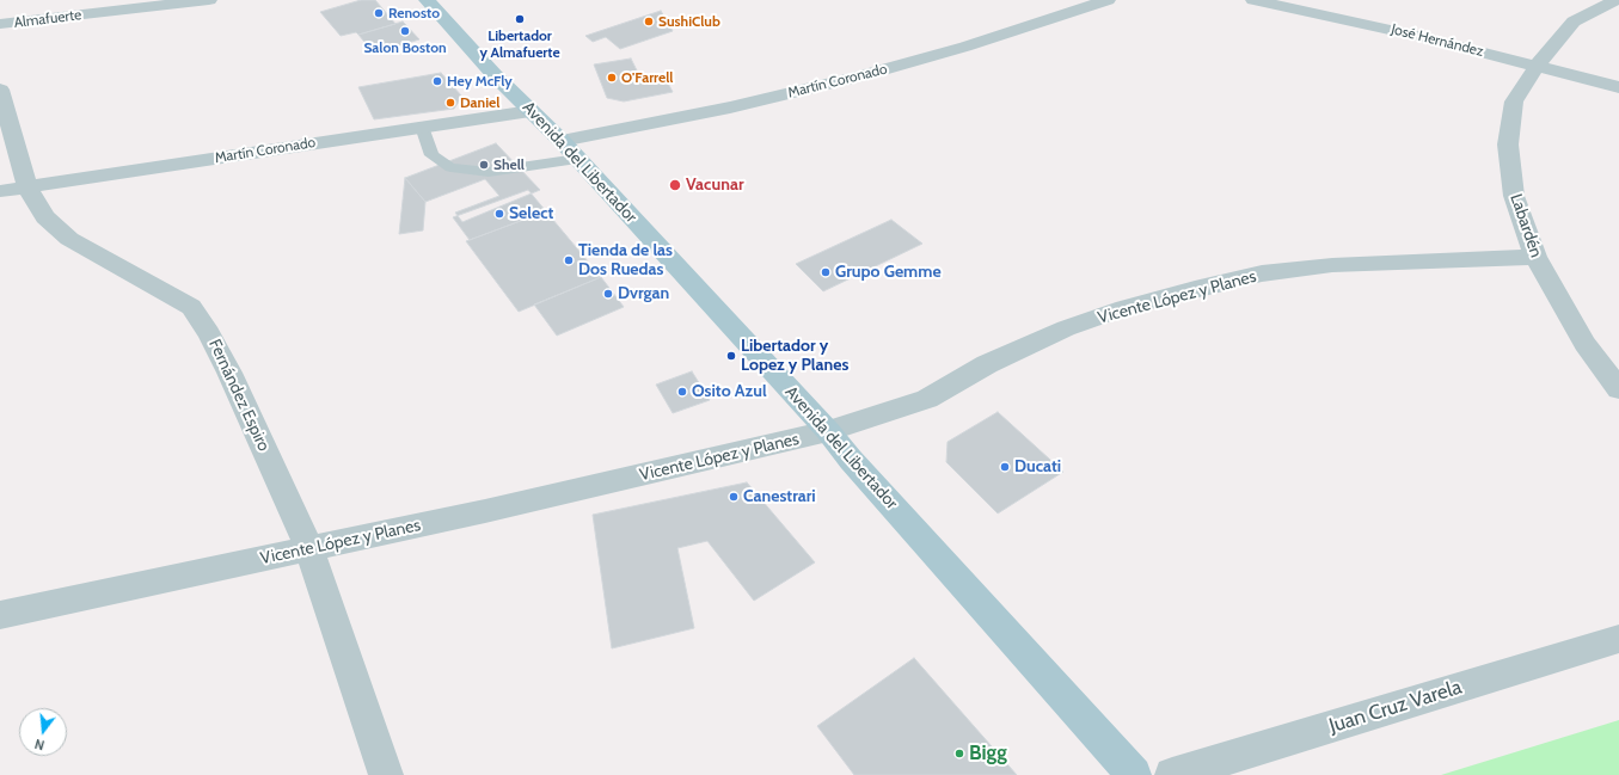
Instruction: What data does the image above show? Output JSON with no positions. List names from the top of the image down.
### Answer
{
  "streets": {
    "main road": ["Avenida del Libertador"],
    "street": [
      "Almafuerte",
      "José Hernández",
      "Martín Coronado",
      "Labardén",
      "Vicente López y Planes",
      "Fernández Espiro",
      "Juan Cruz Varela"
    ]
  },
  "crossings": [
    ["José Hernández", "Labardén"],
    ["Martín Coronado", "Avenida del Libertador"],
    ["Martín Coronado", "Fernández Espiro"],
    ["Avenida del Libertador", "Vicente López y Planes"],
    ["Labardén", "Vicente López y Planes"],
    ["Vicente López y Planes", "Fernández Espiro"]
  ],
  "places": [
    "Renosto",
    "Libertador y Almafuerte",
    "SushiClub",
    "Salon Boston",
    "O'Farrell",
    "Hey McFly",
    "Daniel",
    "Shell",
    "Vacunar",
    "Select",
    "Tienda de las Dos Ruedas",
    "Grupo Gemme",
    "Dvrgan",
    "Libertador y Lopez y Planes",
    "Osito Azul",
    "Ducati",
    "Canestrari",
    "Bigg"
  ],
  "north": "bottom"
}
